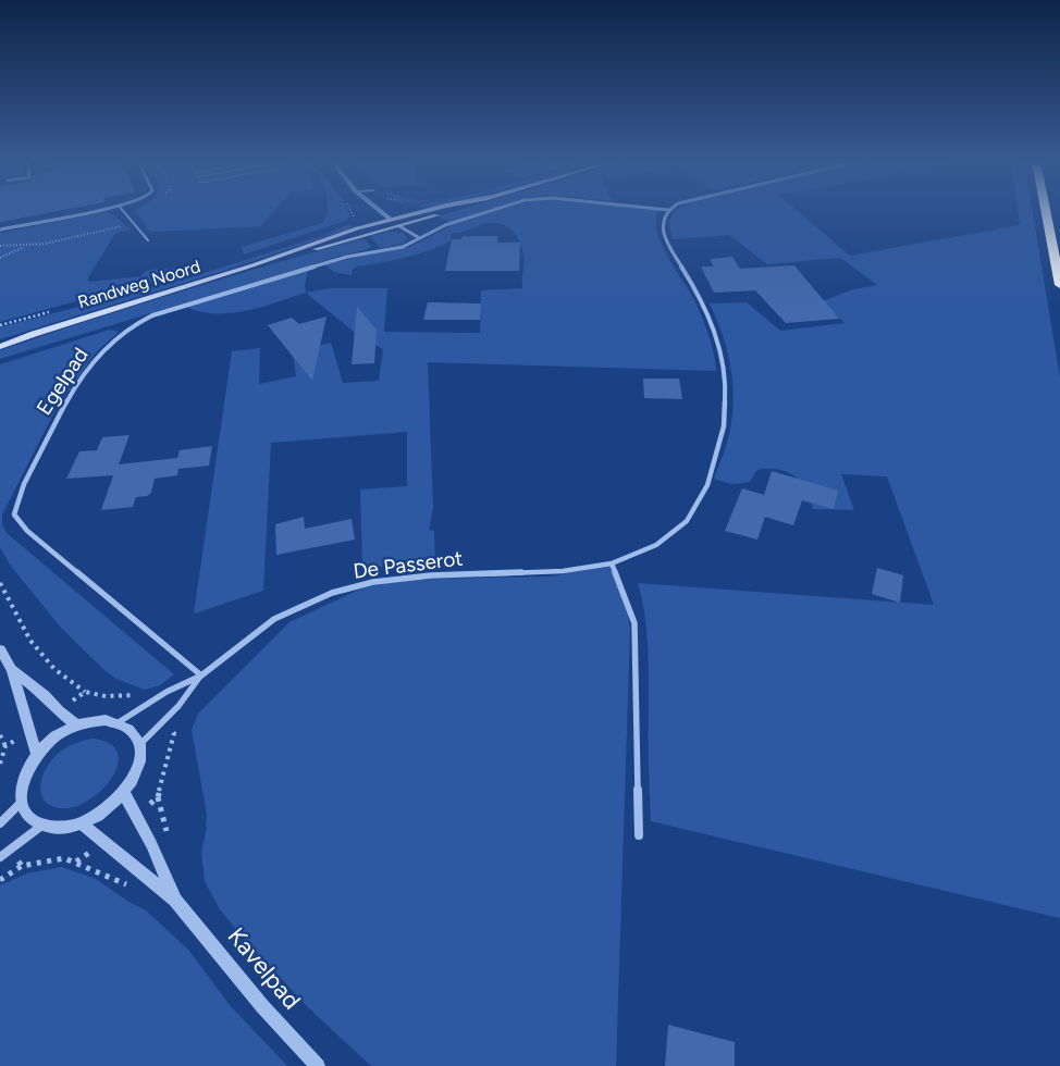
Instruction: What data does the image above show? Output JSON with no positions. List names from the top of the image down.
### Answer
{
  "streets": {
    "main road": ["Randweg Noord"],
    "street": ["Egelpad", "De Passerot", "Kavelpad"]
  },
  "crossings": [
    ["Egelpad", "De Passerot"],
    ["De Passerot", "Kavelpad"]
  ]
}
